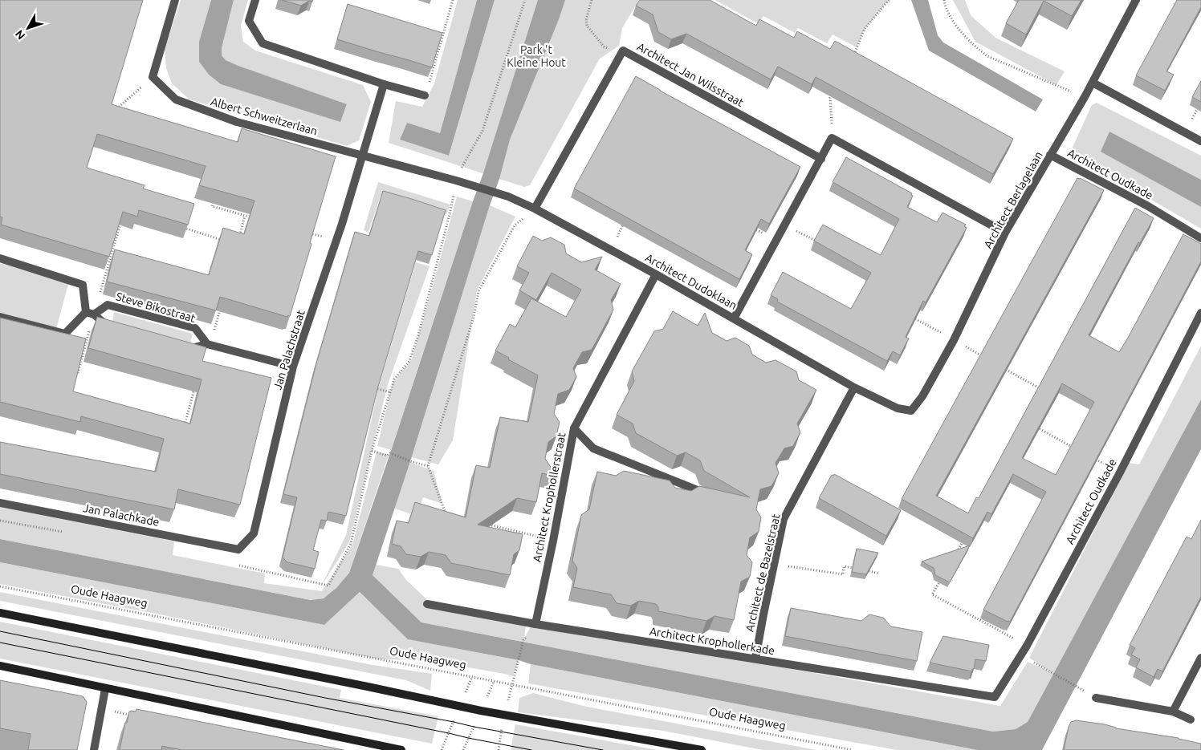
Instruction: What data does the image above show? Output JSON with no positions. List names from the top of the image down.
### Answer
{
  "streets": {
    "street": [
      "Architect Jan Wilsstraat",
      "Albert Schweitzerlaan",
      "Architect Oudkade",
      "Architect Berlagelaan",
      "Architect Dudoklaan",
      "Steve Bikostraat",
      "Jan Palachstraat",
      "Architect Krophollerstraat",
      "Jan Palachkade",
      "Architect de Bazelstraat",
      "Architect Krophollerkade"
    ],
    "path": ["Oude Haagweg"]
  },
  "crossings": [
    ["Architect Jan Wilsstraat", "Architect Dudoklaan"],
    ["Albert Schweitzerlaan", "Architect Dudoklaan"],
    ["Albert Schweitzerlaan", "Jan Palachstraat"],
    ["Architect Oudkade", "Architect Berlagelaan"],
    ["Architect Oudkade", "Architect Krophollerkade"],
    ["Architect Berlagelaan", "Architect Dudoklaan"],
    ["Architect Dudoklaan", "Architect Krophollerstraat"],
    ["Architect Dudoklaan", "Architect de Bazelstraat"],
    ["Jan Palachstraat", "Jan Palachkade"],
    ["Architect Krophollerstraat", "Architect Krophollerkade"],
    ["Architect de Bazelstraat", "Architect Krophollerkade"]
  ],
  "parks": ["Park 't Kleine Hout"],
  "north": "bottom left"
}
